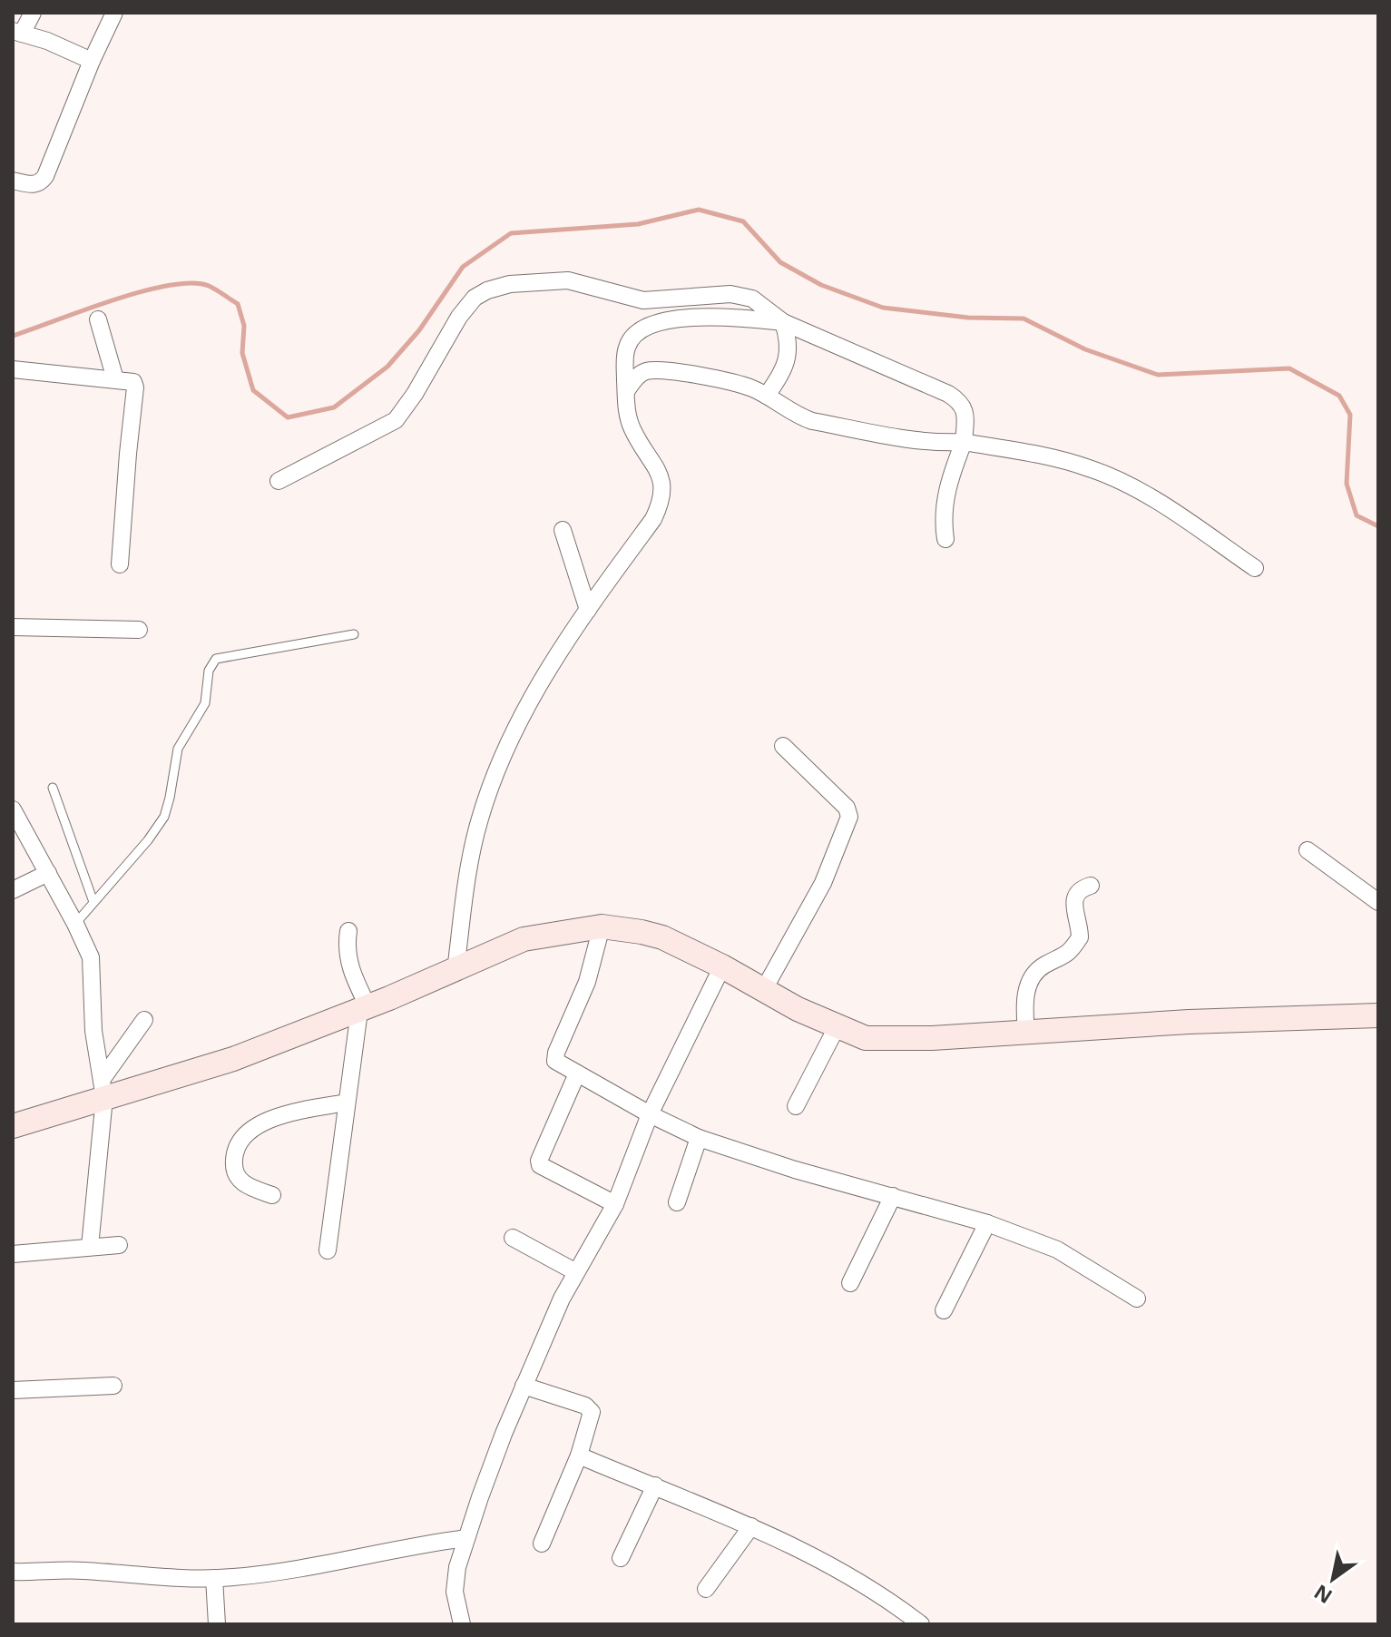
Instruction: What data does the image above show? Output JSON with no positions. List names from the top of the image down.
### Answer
{
  "north": "bottom left"
}
